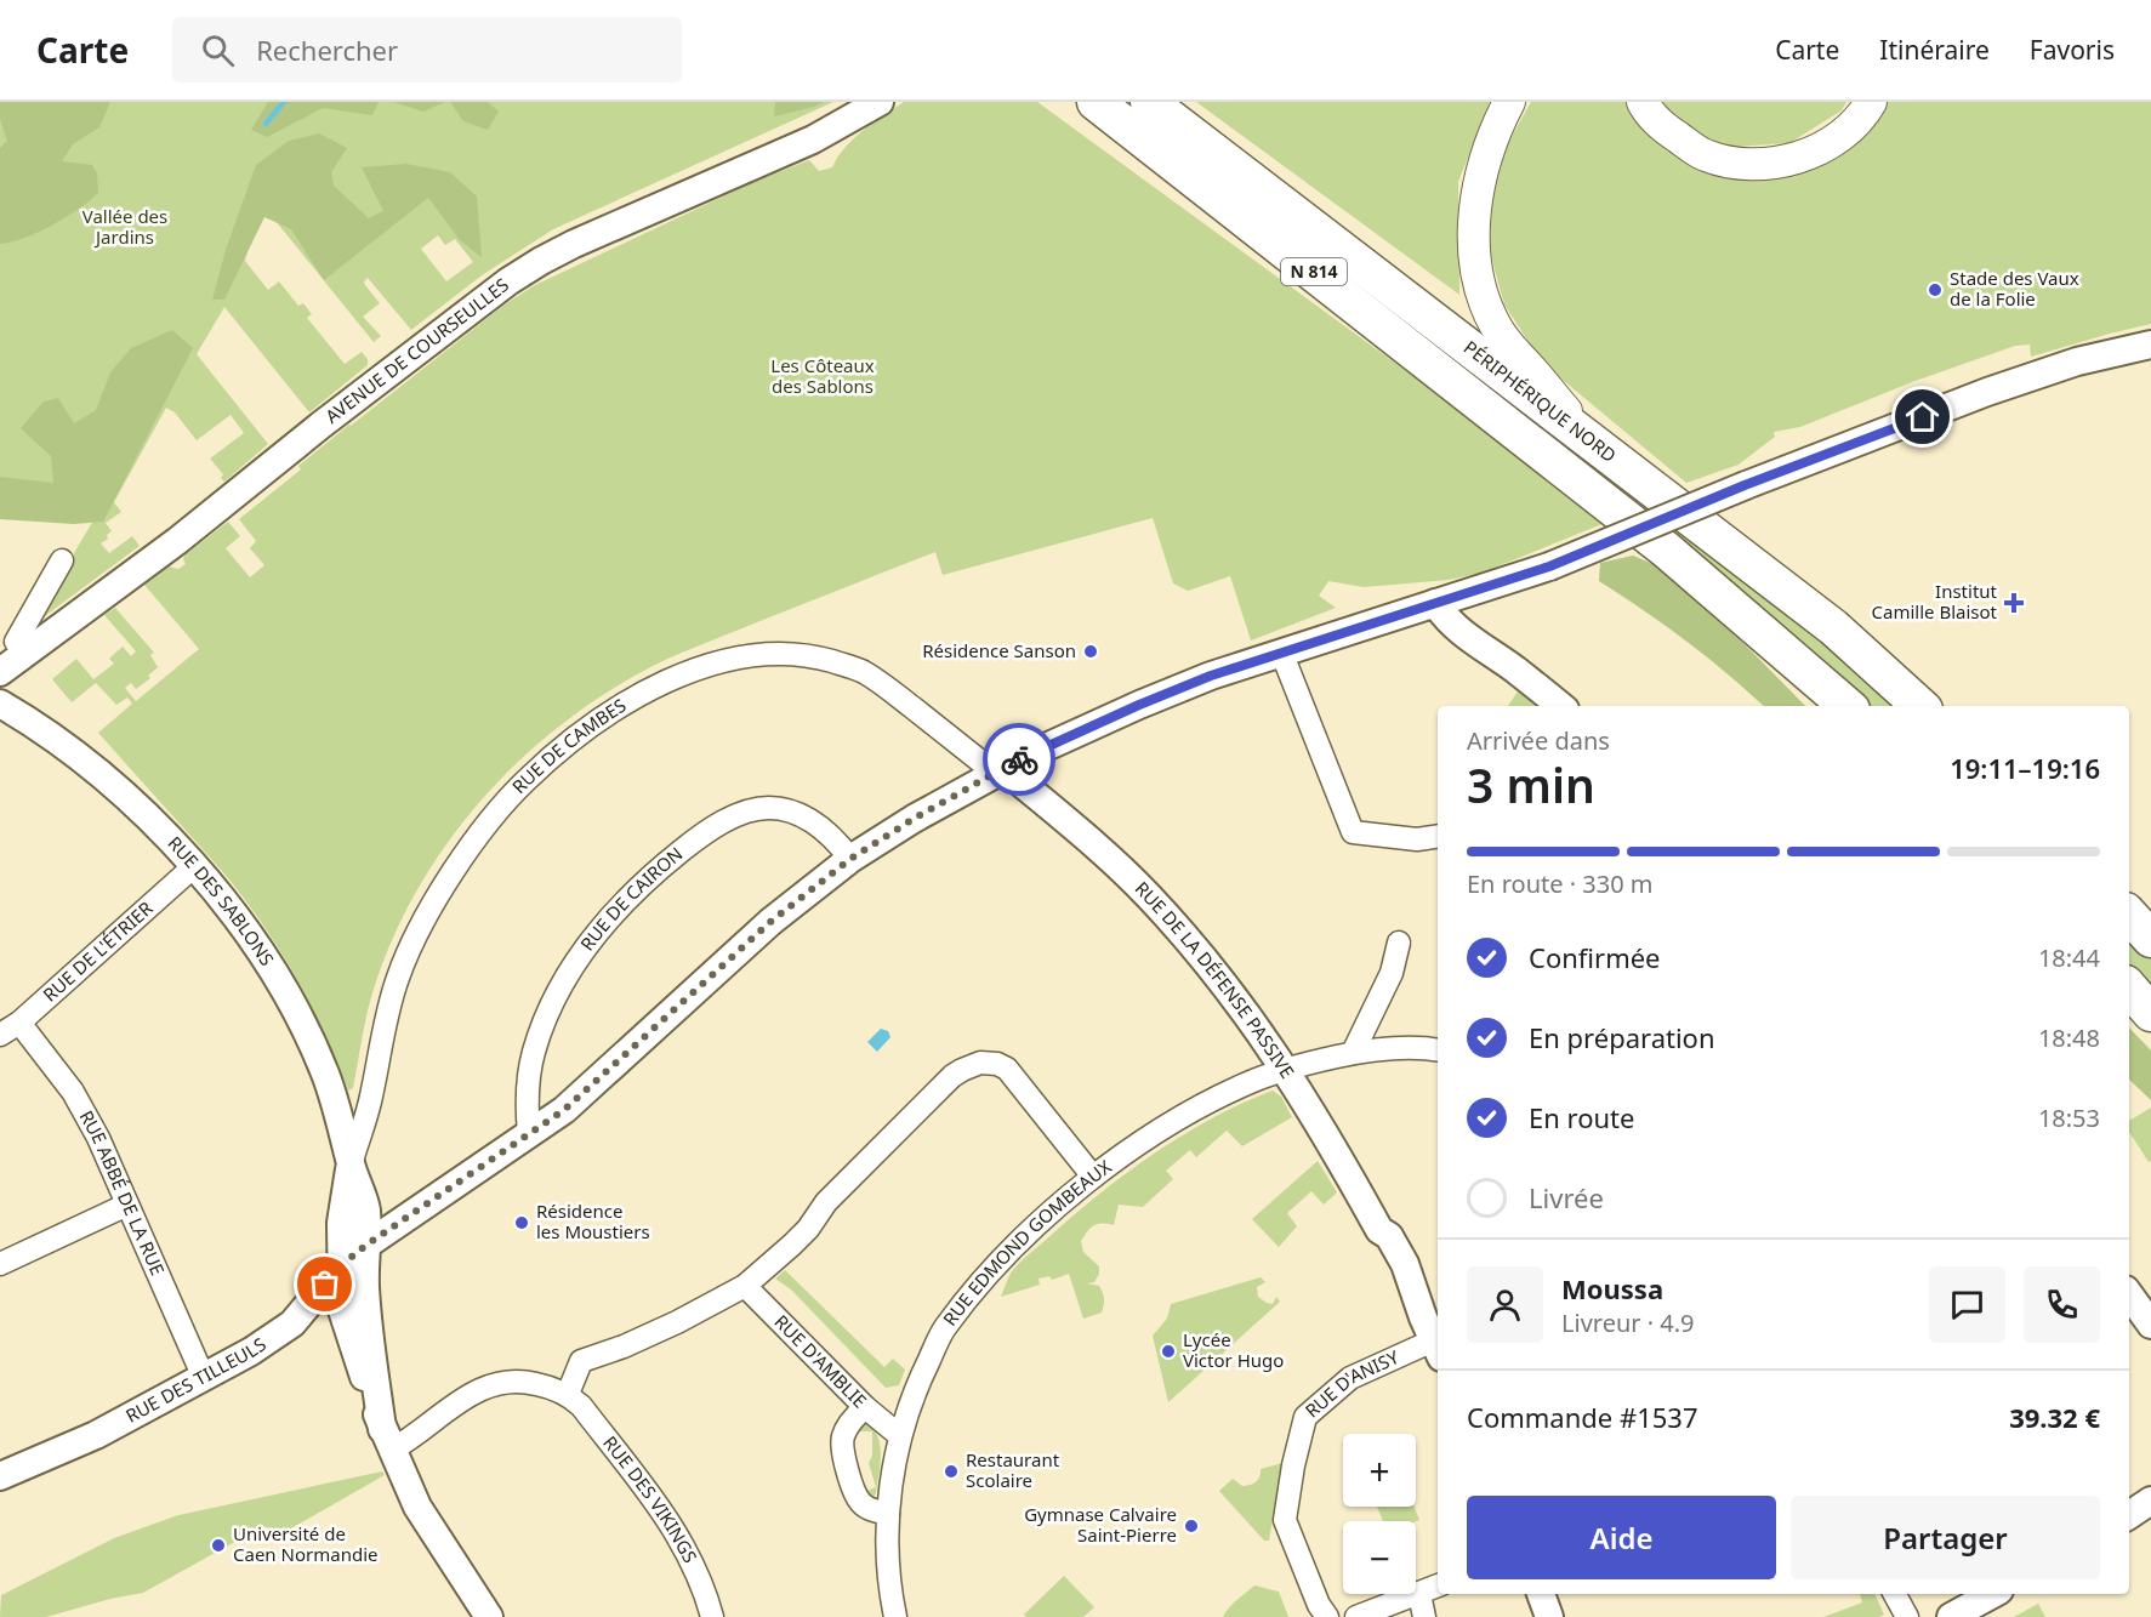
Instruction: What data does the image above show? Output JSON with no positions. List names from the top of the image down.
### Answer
{
  "streets": {
    "highway": ["N 814", "PÉRIPHÉRIQUE NORD"],
    "street": [
      "AVENUE DE COURSEULLES",
      "RUE DE CAMBES",
      "RUE DE CAIRON",
      "RUE DES SABLONS",
      "RUE DE L'ÉTRIER",
      "RUE DE LA DÉFENSE PASSIVE",
      "RUE ABBÉ DE LA RUE",
      "RUE EDMOND GOMBEAUX",
      "RUE D'AMBLIE",
      "RUE DES TILLEULS",
      "RUE D'ANISY",
      "RUE DES VIKINGS"
    ]
  },
  "crossings": [
    ["RUE DE CAMBES", "RUE DES SABLONS"],
    ["RUE DE CAMBES", "RUE DE LA DÉFENSE PASSIVE"],
    ["RUE DE CAMBES", "RUE DES TILLEULS"],
    ["RUE DE CAIRON", "RUE DES TILLEULS"],
    ["RUE DES SABLONS", "RUE DE L'ÉTRIER"],
    ["RUE DES SABLONS", "RUE DES TILLEULS"],
    ["RUE DE L'ÉTRIER", "RUE ABBÉ DE LA RUE"],
    ["RUE DE LA DÉFENSE PASSIVE", "RUE EDMOND GOMBEAUX"],
    ["RUE DE LA DÉFENSE PASSIVE", "RUE DES TILLEULS"],
    ["RUE DE LA DÉFENSE PASSIVE", "RUE D'ANISY"],
    ["RUE ABBÉ DE LA RUE", "RUE DES TILLEULS"],
    ["RUE EDMOND GOMBEAUX", "RUE D'AMBLIE"]
  ],
  "parks": ["Vallée des Jardins", "Les Côteaux des Sablons"],
  "places": {
    "other": [
      "Stade des Vaux de la Folie",
      "Résidence Sanson",
      "Résidence les Moustiers",
      "Lycée Victor Hugo",
      "Restaurant Scolaire",
      "Gymnase Calvaire Saint-Pierre",
      "Université de Caen Normandie"
    ],
    "health": ["Institut Camille Blaisot"]
  },
  "page": {
    "header": "Carte",
    "search": "Rechercher",
    "nav": ["Carte", "Itinéraire", "Favoris"],
    "heading": ["3 min", "Arrivée dans", "19:11–19:16"],
    "panel": [
      "Moussa",
      "Livreur · 4.9",
      "Commande #1537",
      "39.32 €"
    ],
    "bar": "En route · 330 m",
    "list": [
      ["Confirmée", "18:44"],
      ["En préparation", "18:48"],
      ["En route", "18:53"],
      "Livrée"
    ],
    "map_buttons": ["+", "−"],
    "buttons": ["Aide", "Partager"]
  }
}
